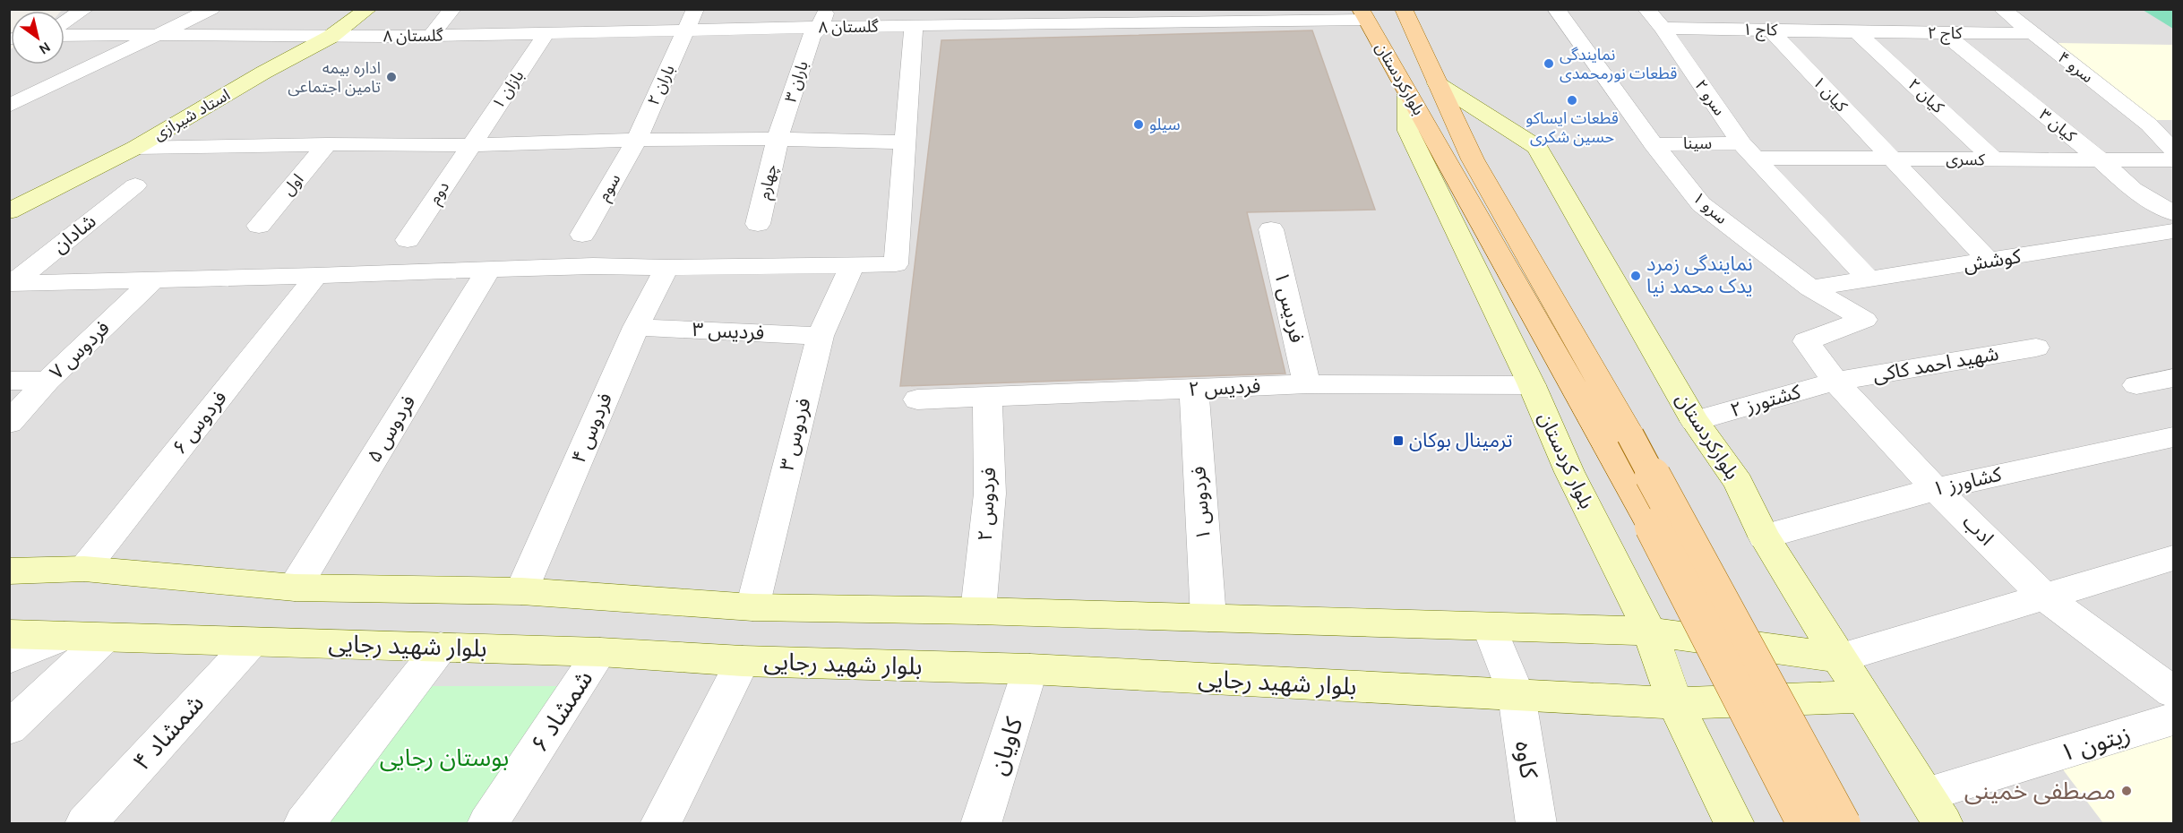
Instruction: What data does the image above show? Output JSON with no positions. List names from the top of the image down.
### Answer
{
  "streets": {
    "main road": ["بلوارکردستان"],
    "street": [
      "گلستان ۸",
      "کاج ۱",
      "کاج ۲",
      "سرو ۴",
      "باران ۳",
      "باران ۲",
      "بازان ۱",
      "کیان ۱",
      "کیان ۲",
      "سرو ۲",
      "استاد شیرازی",
      "کیان ۳",
      "سینا",
      "کسری",
      "چهارم",
      "اول",
      "سوم",
      "دوم",
      "سرو ۱",
      "شادان",
      "کوشش",
      "فردیس ۱",
      "فردیس ۳",
      "فردوس ۷",
      "شهید احمد کاکی",
      "فردیس ۲",
      "کشتورز ۲",
      "فردوس ۶",
      "فردوس ۴",
      "فردوس ۵",
      "فردوس ۳",
      "بلوار کردستان",
      "کشاورز ۱",
      "فردوس ۱",
      "فردوس ۲",
      "ادب",
      "بلوار شهید رجایی",
      "شمشاد ۶",
      "شمشاد ۴",
      "زیتون ۱",
      "کاویان",
      "کاوه"
    ]
  },
  "crossings": [
    ["گلستان ۸", "بلوارکردستان"],
    ["گلستان ۸", "باران ۳"],
    ["گلستان ۸", "باران ۲"],
    ["گلستان ۸", "بازان ۱"],
    ["گلستان ۸", "استاد شیرازی"],
    ["کاج ۱", "کاج ۲"],
    ["کاج ۱", "کیان ۱"],
    ["کاج ۱", "کیان ۲"],
    ["کاج ۱", "سرو ۲"],
    ["کاج ۲", "سرو ۴"],
    ["کاج ۲", "کیان ۲"],
    ["کاج ۲", "کیان ۳"],
    ["بلوارکردستان", "کشتورز ۲"],
    ["بلوارکردستان", "بلوار کردستان"],
    ["بلوارکردستان", "کشاورز ۱"],
    ["بلوارکردستان", "بلوار شهید رجایی"],
    ["بلوارکردستان", "زیتون ۱"],
    ["باران ۳", "چهارم"],
    ["باران ۲", "سوم"],
    ["بازان ۱", "دوم"],
    ["کیان ۱", "کسری"],
    ["کیان ۱", "کوشش"],
    ["کیان ۲", "کسری"],
    ["سرو ۲", "سینا"],
    ["سرو ۲", "کسری"],
    ["سرو ۲", "کوشش"],
    ["کیان ۳", "کسری"],
    ["سینا", "کسری"],
    ["سینا", "سرو ۱"],
    ["سرو ۱", "کوشش"],
    ["سرو ۱", "ادب"],
    ["فردیس ۱", "فردیس ۲"],
    ["فردیس ۳", "فردوس ۴"],
    ["فردیس ۳", "فردوس ۳"],
    ["شهید احمد کاکی", "کشتورز ۲"],
    ["شهید احمد کاکی", "ادب"],
    ["فردیس ۲", "بلوار کردستان"],
    ["فردیس ۲", "فردوس ۱"],
    ["فردیس ۲", "فردوس ۲"],
    ["کشتورز ۲", "ادب"],
    ["بلوار کردستان", "بلوار شهید رجایی"],
    ["کشاورز ۱", "ادب"],
    ["بلوار شهید رجایی", "شمشاد ۶"],
    ["بلوار شهید رجایی", "شمشاد ۴"],
    ["بلوار شهید رجایی", "کاویان"],
    ["بلوار شهید رجایی", "کاوه"]
  ],
  "parks": ["بوستان رجایی"],
  "places": {
    "other": [
      "نمایندگی قطعات نورمحمدی",
      "اداره بیمه تامین اجتماعی",
      "قطعات ایساکو حسین شکری",
      "سیلو",
      "نمایندگی زمرد یدک محمد نیا",
      "مصطفی خمینی"
    ],
    "transit": ["ترمینال بوکان"]
  },
  "north": "bottom right"
}
